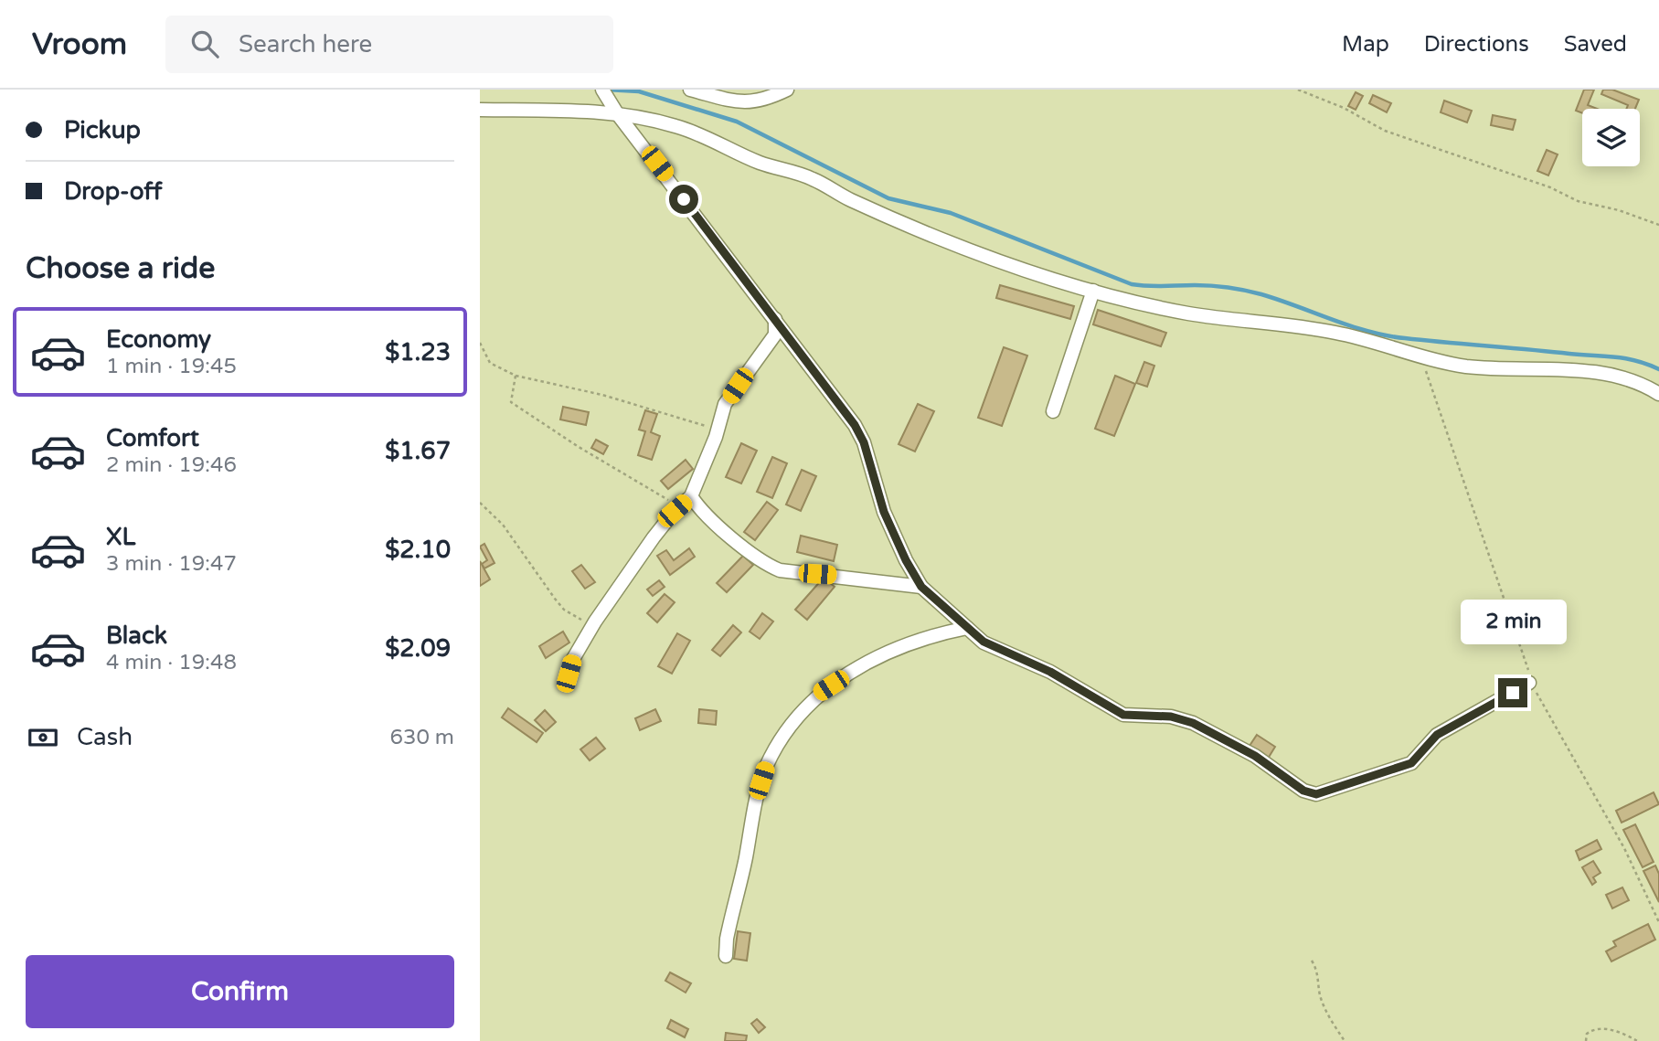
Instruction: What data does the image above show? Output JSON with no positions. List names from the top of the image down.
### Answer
{
  "page": {
    "header": "Vroom",
    "search": "Search here",
    "nav": ["Map", "Directions", "Saved"],
    "banner": ["Pickup", "Drop-off"],
    "heading": "Choose a ride",
    "list": [
      {
        "name": "Economy",
        "note": "1 min · 19:45",
        "value": "$1.23"
      },
      {
        "name": "Comfort",
        "note": "2 min · 19:46",
        "value": "$1.67"
      },
      {
        "name": "XL",
        "note": "3 min · 19:47",
        "value": "$2.10"
      },
      {
        "name": "Black",
        "note": "4 min · 19:48",
        "value": "$2.09"
      }
    ],
    "bubble": "2 min",
    "pay": ["Cash", "630 m"],
    "buttons": "Confirm"
  }
}
